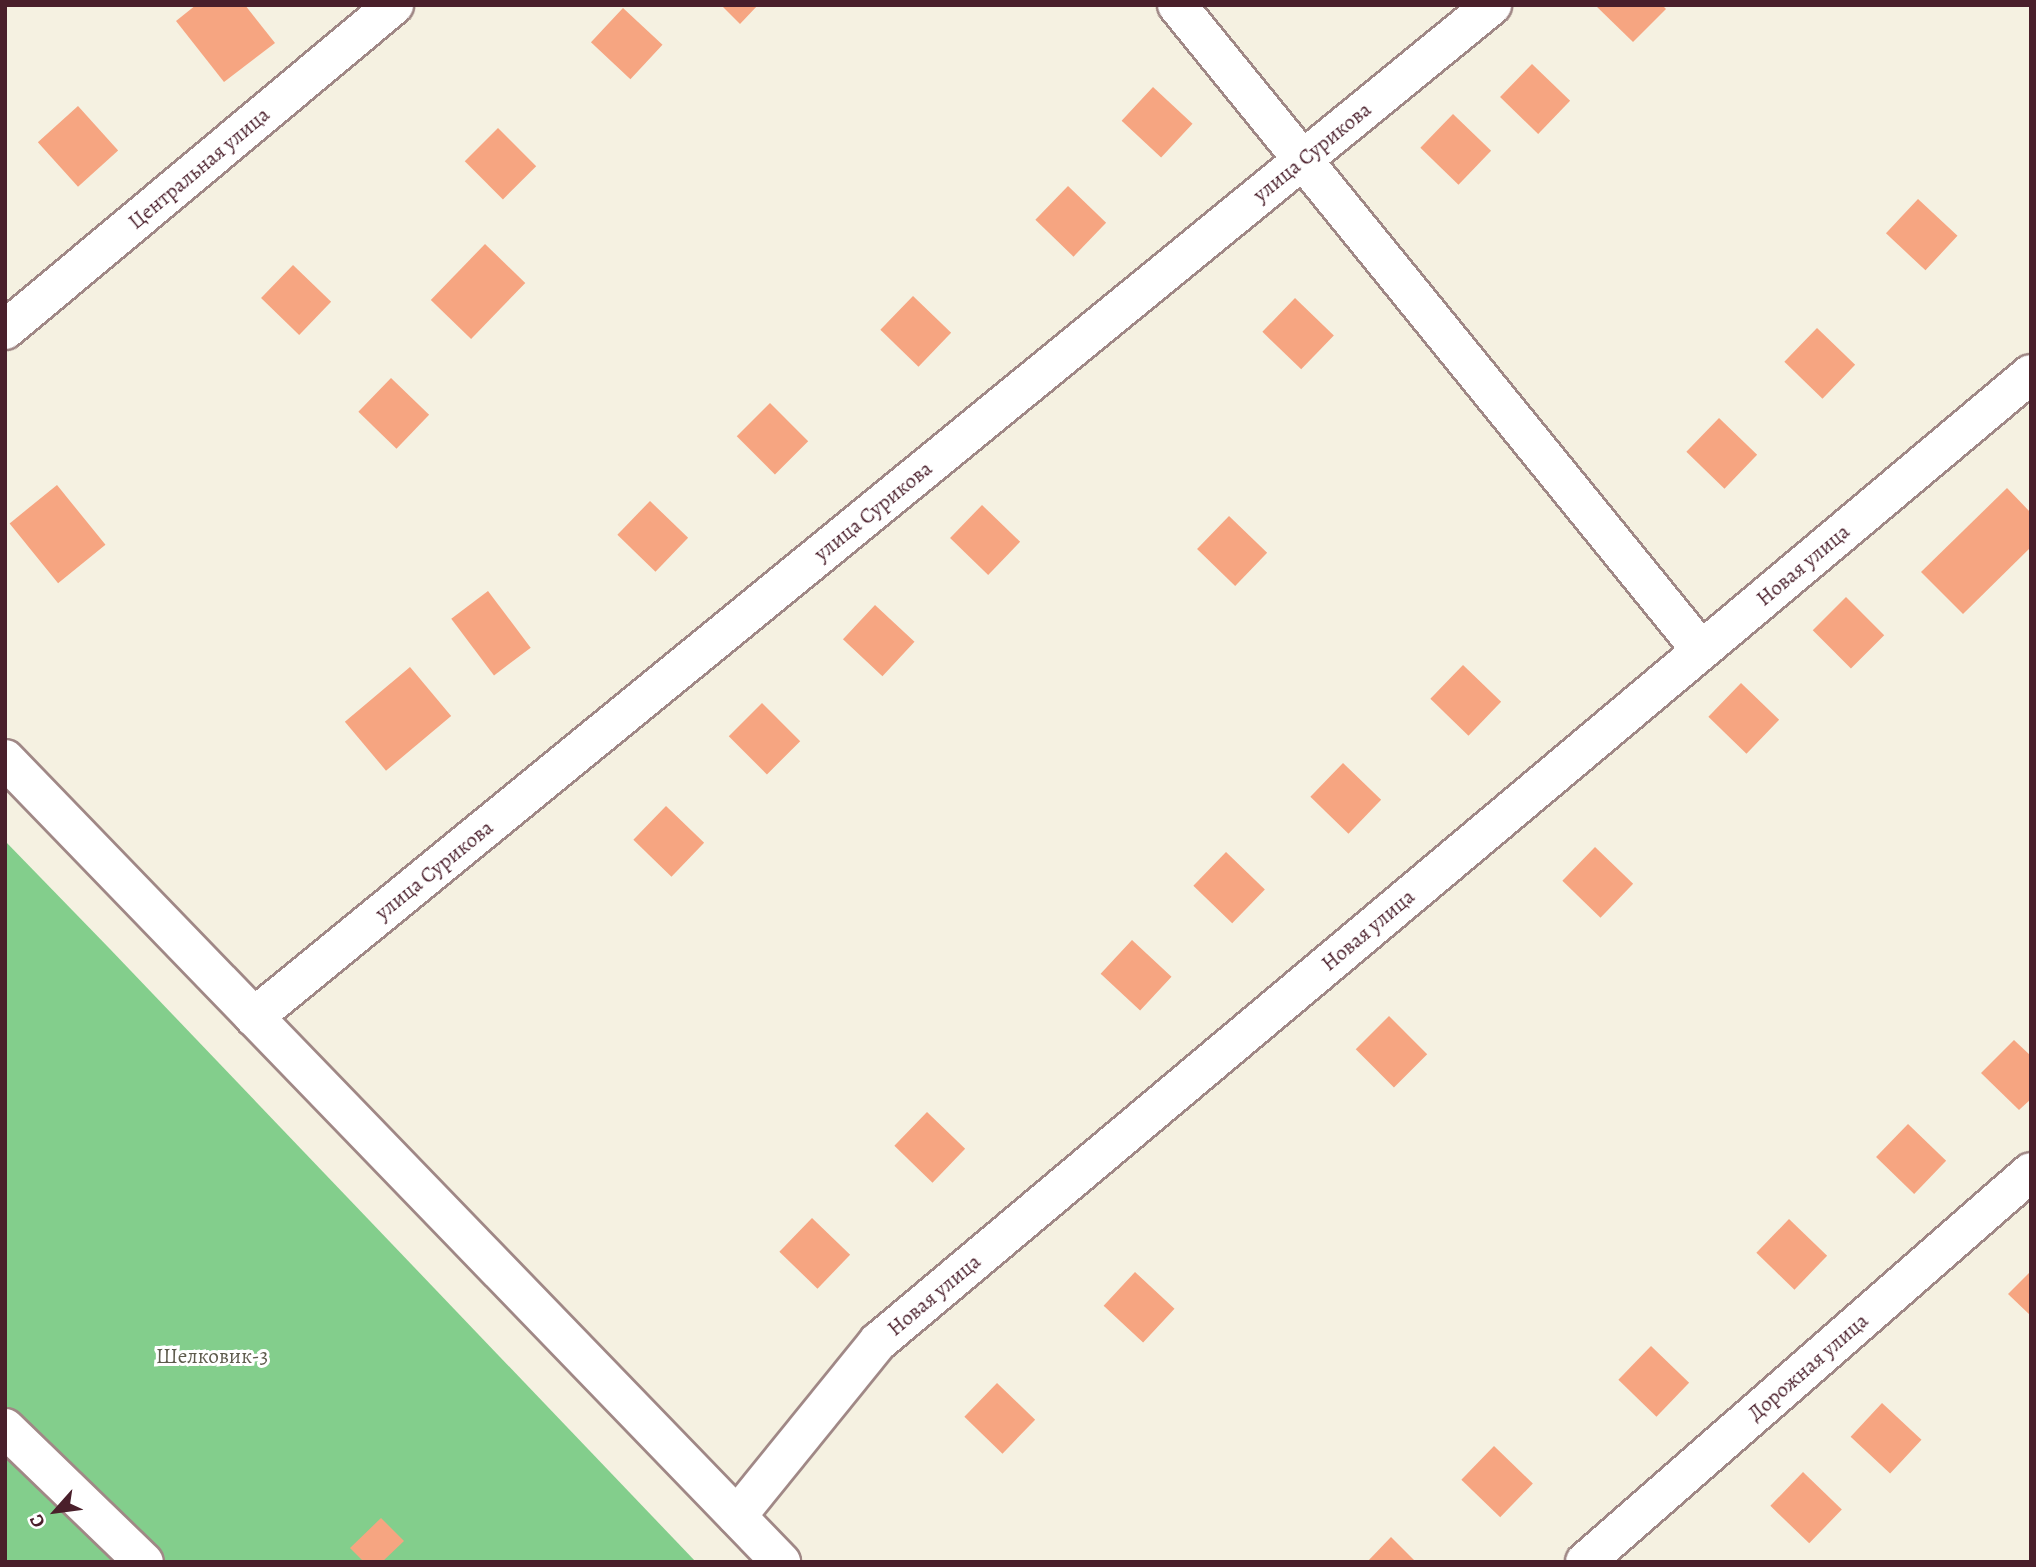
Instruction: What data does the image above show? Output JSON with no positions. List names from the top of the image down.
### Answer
{
  "streets": {
    "street": [
      "улица Сурикова",
      "Центральная улица",
      "Новая улица",
      "Дорожная улица"
    ]
  },
  "parks": ["Шелковик-3"],
  "north": "bottom left"
}
